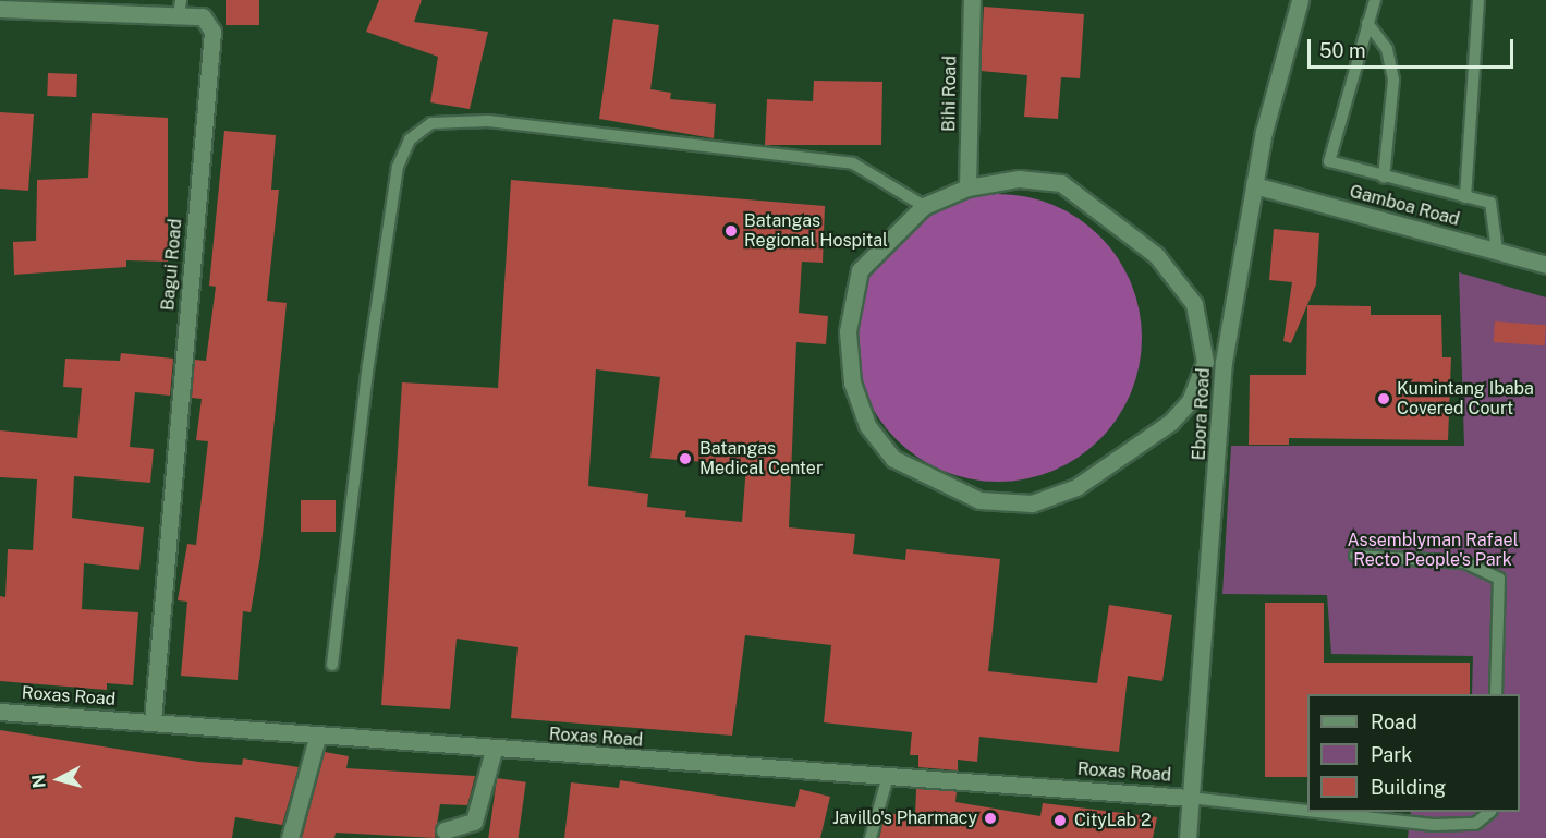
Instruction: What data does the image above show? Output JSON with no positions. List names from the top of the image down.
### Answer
{
  "streets": {
    "street": [
      "Bihi Road",
      "Gamboa Road",
      "Bagui Road",
      "Ebora Road",
      "Roxas Road"
    ]
  },
  "crossings": [
    ["Gamboa Road", "Ebora Road"],
    ["Bagui Road", "Roxas Road"],
    ["Ebora Road", "Roxas Road"]
  ],
  "parks": ["Assemblyman Rafael Recto People's Park"],
  "places": [
    "Batangas Regional Hospital",
    "Kumintang Ibaba Covered Court",
    "Batangas Medical Center",
    "Javillo's Pharmacy",
    "CityLab 2"
  ],
  "legend": ["Road", "Park", "Building"],
  "scale_bar": "50 m",
  "north": "left"
}
